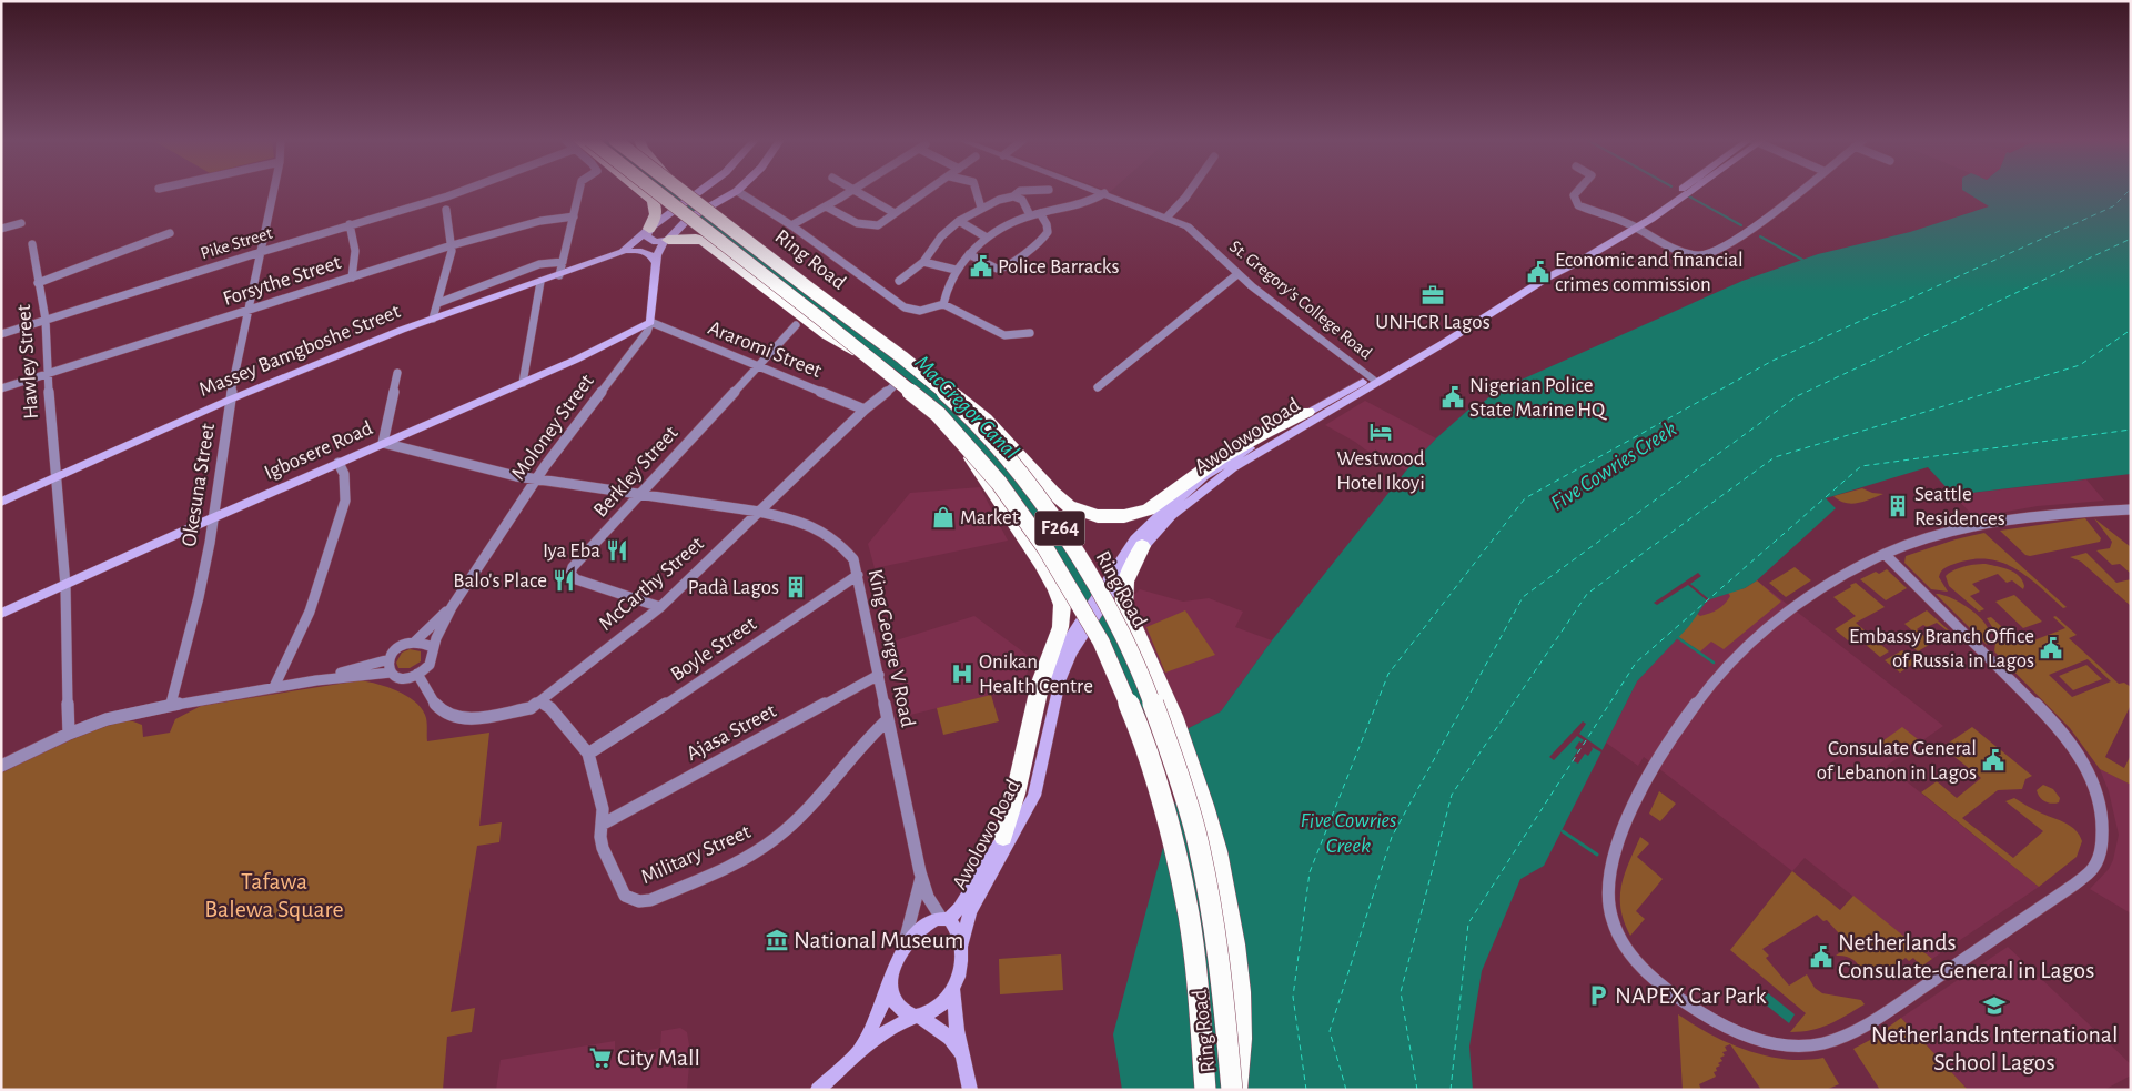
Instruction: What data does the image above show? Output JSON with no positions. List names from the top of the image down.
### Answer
{
  "streets": {
    "highway": ["Ring Road", "F264"],
    "main road": [
      "Massey Bamgboshe Street",
      "Moloney Street",
      "Awolowo Road",
      "Igbosere Road"
    ],
    "street": [
      "Pike Street",
      "Forsythe Street",
      "St. Gregory's College Road",
      "Araromi Street",
      "Hawley Street",
      "Berkley Street",
      "Okesuna Street",
      "McCarthy Street",
      "King George V Road",
      "Boyle Street",
      "Ajasa Street",
      "Military Street"
    ]
  },
  "crossings": [
    ["Pike Street", "Hawley Street"],
    ["Pike Street", "Okesuna Street"],
    ["Forsythe Street", "Hawley Street"],
    ["Forsythe Street", "Okesuna Street"],
    ["St. Gregory's College Road", "Awolowo Road"],
    ["Araromi Street", "Moloney Street"],
    ["Araromi Street", "Igbosere Road"],
    ["Araromi Street", "Berkley Street"],
    ["Araromi Street", "McCarthy Street"],
    ["Massey Bamgboshe Street", "Hawley Street"],
    ["Massey Bamgboshe Street", "Okesuna Street"],
    ["Moloney Street", "Igbosere Road"],
    ["Moloney Street", "McCarthy Street"],
    ["Moloney Street", "King George V Road"],
    ["Awolowo Road", "King George V Road"],
    ["Igbosere Road", "Okesuna Street"],
    ["Igbosere Road", "King George V Road"],
    ["Berkley Street", "McCarthy Street"],
    ["Berkley Street", "King George V Road"],
    ["McCarthy Street", "King George V Road"],
    ["McCarthy Street", "Military Street"],
    ["King George V Road", "Boyle Street"],
    ["King George V Road", "Ajasa Street"],
    ["King George V Road", "Military Street"],
    ["Boyle Street", "Military Street"],
    ["Ajasa Street", "Military Street"]
  ],
  "water": ["MacGregor Canal", "Five Cowries Creek"],
  "parks": ["Tafawa Balewa Square"],
  "places": {
    "public building": [
      "Police Barracks",
      "Economic and financial crimes commission",
      "Nigerian Police State Marine HQ",
      "Embassy Branch Office of Russia in Lagos",
      "Consulate General of Lebanon in Lagos",
      "Netherlands Consulate-General in Lagos"
    ],
    "office": ["UNHCR Lagos"],
    "hotel": ["Westwood Hotel Ikoyi"],
    "building": ["Seattle Residences", "Padà Lagos"],
    "shop": ["Market"],
    "restaurant": ["Iya Eba", "Balo's Place"],
    "hospital": ["Onikan Health Centre"],
    "museum": ["National Museum"],
    "parking": ["NAPEX Car Park"],
    "school or university": ["Netherlands International School Lagos"],
    "supermarket": ["City Mall"]
  }
}
